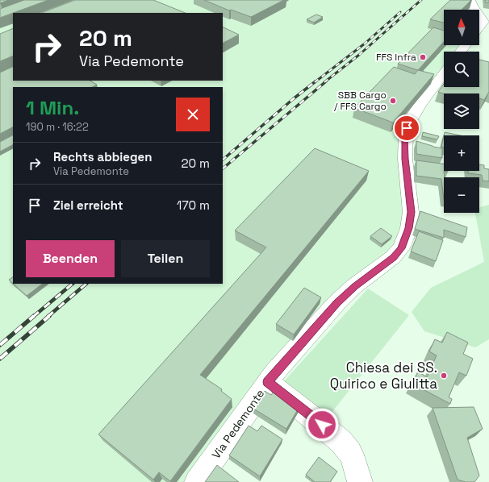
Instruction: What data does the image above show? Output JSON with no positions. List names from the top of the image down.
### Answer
{
  "streets": {
    "street": ["Via Pedemonte"]
  },
  "places": ["FFS Infra", "SBB Cargo / FFS Cargo", "Chiesa dei SS. Quirico e Giulitta"],
  "north": "top",
  "page": {
    "map_buttons": ["+", "−"],
    "turn": ["20 m", "Via Pedemonte"],
    "heading": ["1 Min.", "190 m · 16:22"],
    "list": [
      {
        "name": "Rechts abbiegen",
        "note": "Via Pedemonte",
        "value": "20 m"
      },
      {
        "name": "Ziel erreicht",
        "value": "170 m"
      }
    ],
    "buttons": ["Beenden", "Teilen"]
  }
}
